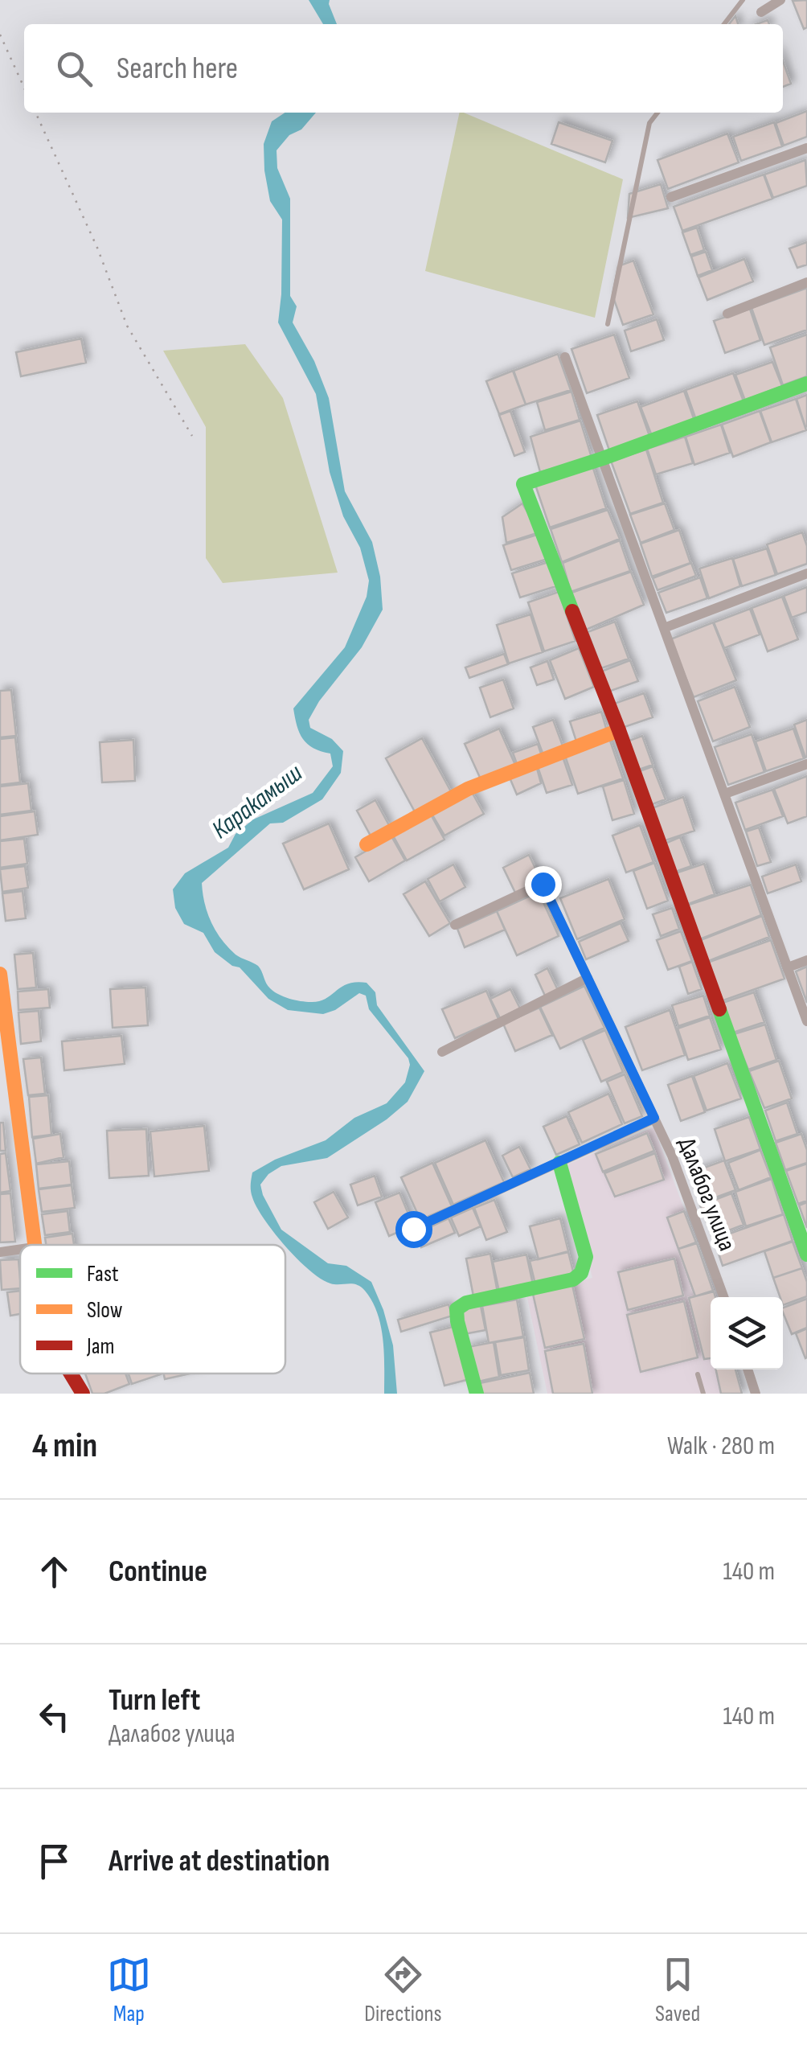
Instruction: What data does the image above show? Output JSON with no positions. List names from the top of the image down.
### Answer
{
  "streets": {
    "street": ["Далабог улица"]
  },
  "water": ["Каракамыш"],
  "legend": ["Fast", "Slow", "Jam"],
  "page": {
    "search": "Search here",
    "heading": ["4 min", "Walk · 280 m"],
    "list": [
      ["Continue", "140 m"],
      ["Turn left", "Далабог улица", "140 m"],
      "Arrive at destination"
    ],
    "nav": ["Map", "Directions", "Saved"]
  }
}
